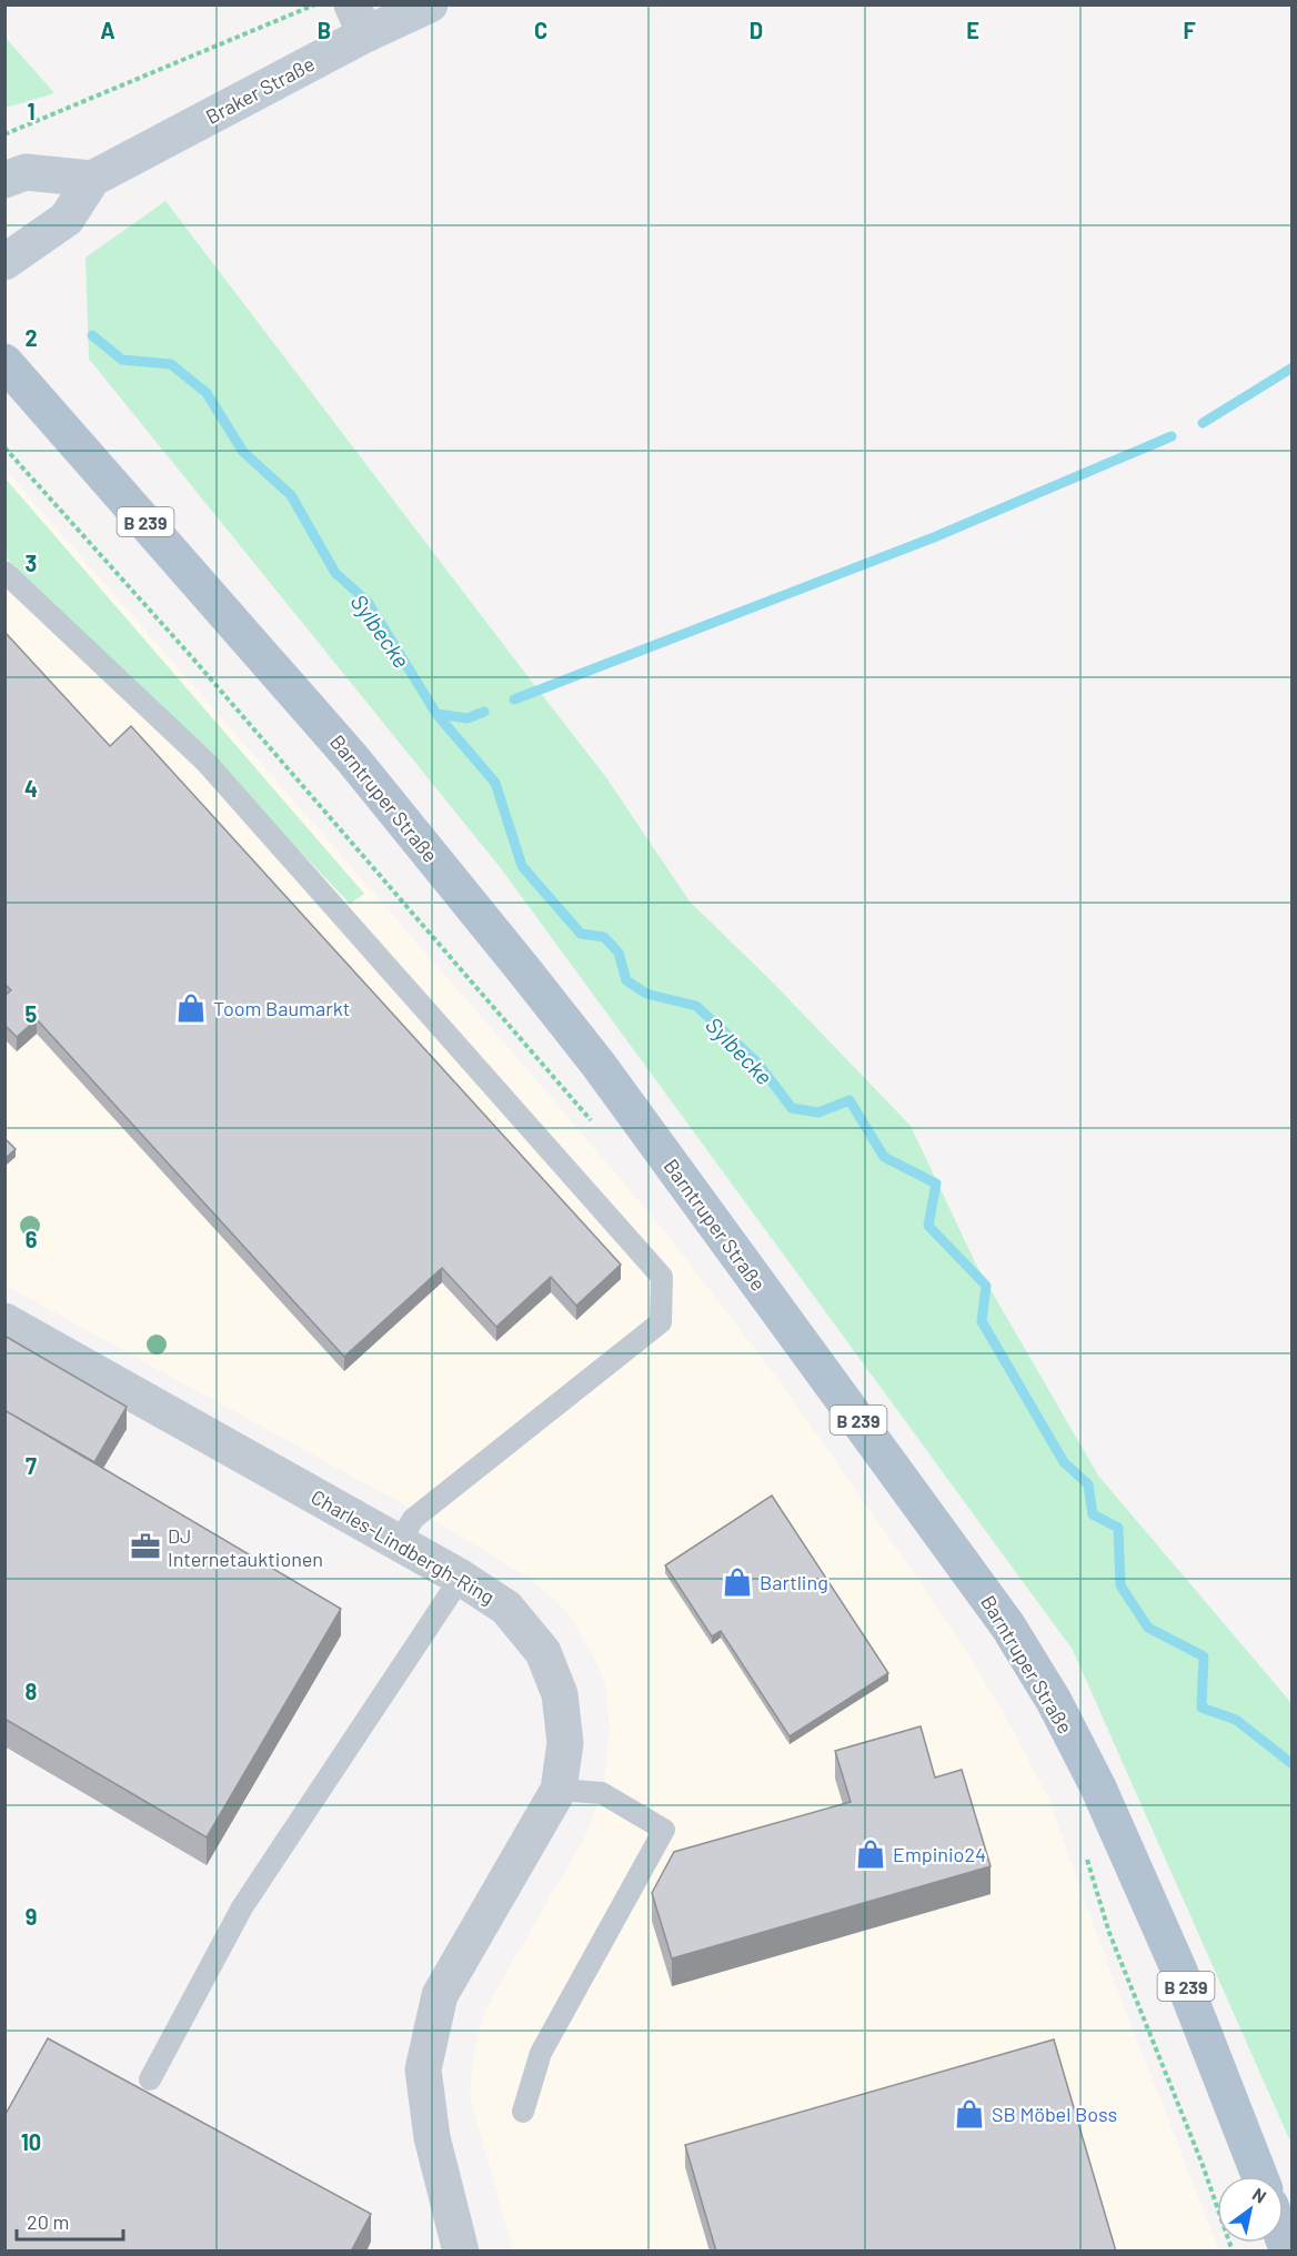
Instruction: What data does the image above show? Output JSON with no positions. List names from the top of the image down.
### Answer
{
  "streets": {
    "main road": ["B 239", "Barntruper Straße"],
    "street": ["Braker Straße", "Charles-Lindbergh-Ring"]
  },
  "water": ["Sylbecke"],
  "places": {
    "shop": [
      "Toom Baumarkt",
      "Bartling",
      "Empinio24",
      "SB Möbel Boss"
    ],
    "office": ["DJ Internetauktionen"]
  },
  "scale_bar": "20 m",
  "north": "top right",
  "grid": {
    "columns": [
      "A",
      "B",
      "C",
      "D",
      "E",
      "F"
    ],
    "rows": [
      "1",
      "2",
      "3",
      "4",
      "5",
      "6",
      "7",
      "8",
      "9",
      "10"
    ]
  }
}
